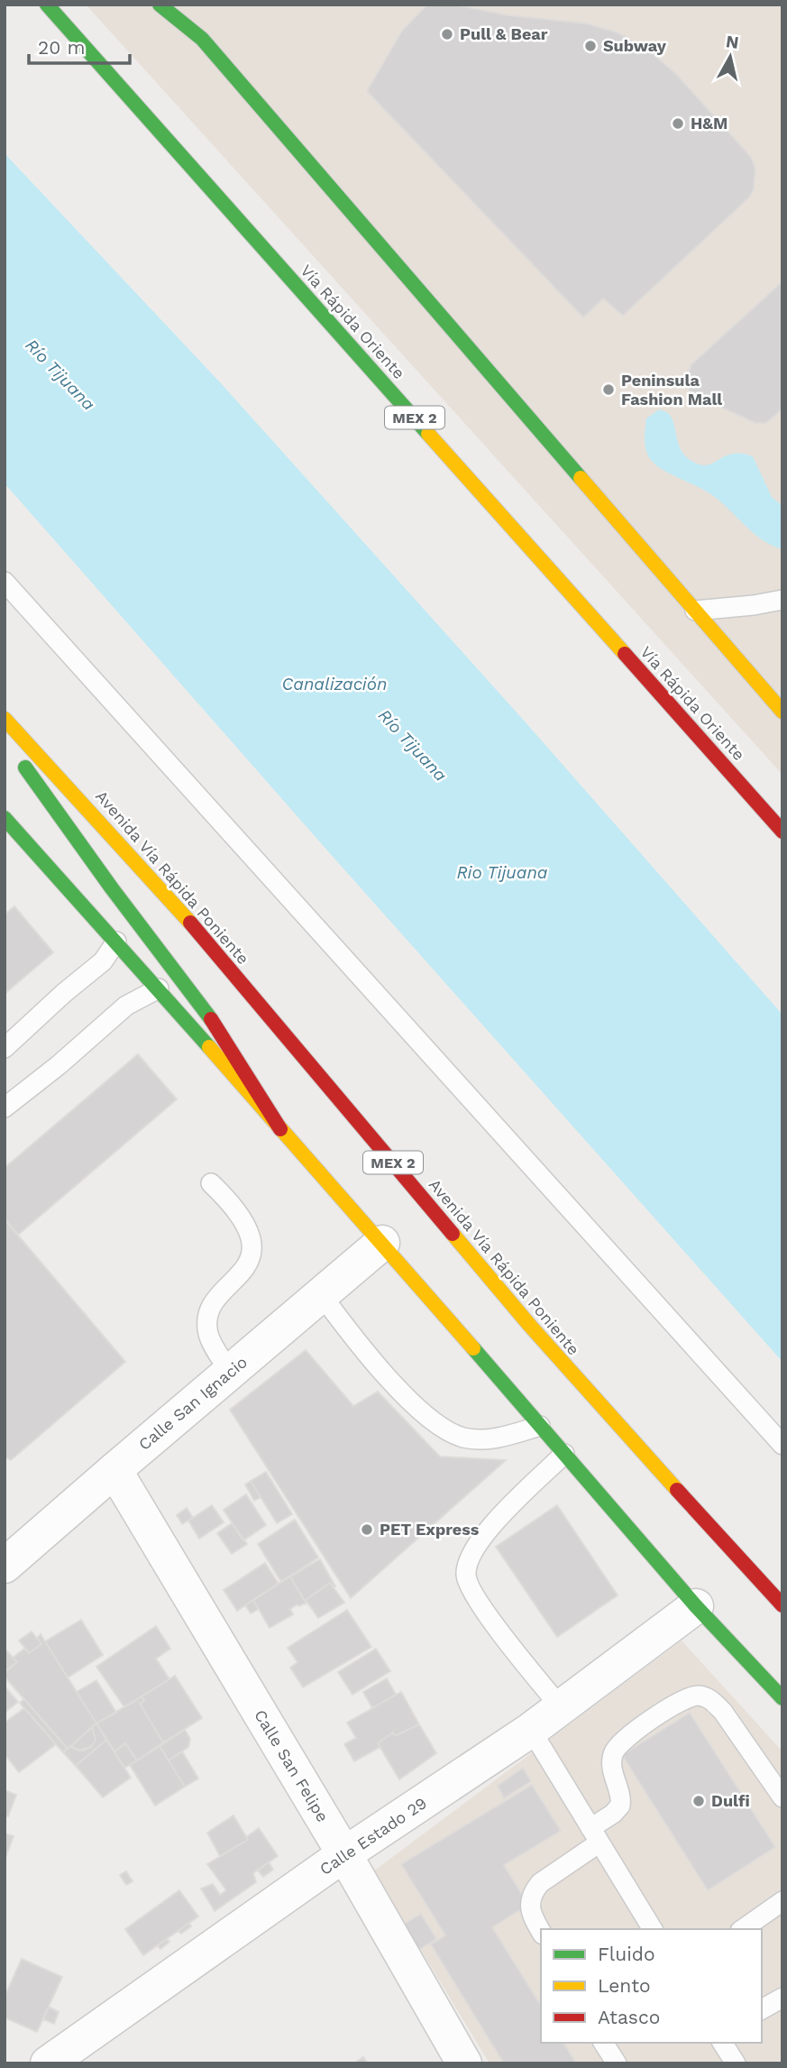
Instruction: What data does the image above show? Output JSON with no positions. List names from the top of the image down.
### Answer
{
  "streets": {
    "main road": ["Vía Rápida Oriente", "MEX 2", "Avenida Vía Rápida Poniente"],
    "street": ["Calle San Ignacio", "Calle San Felipe", "Calle Estado 29"]
  },
  "crossings": [
    ["Calle San Ignacio", "Calle San Felipe"],
    ["Calle San Felipe", "Calle Estado 29"]
  ],
  "water": ["Río Tijuana", "Canalización", "Rio Tijuana"],
  "places": [
    "Pull & Bear",
    "Subway",
    "H&M",
    "Peninsula Fashion Mall",
    "PET Express",
    "Dulfi"
  ],
  "legend": ["Fluido", "Lento", "Atasco"],
  "scale_bar": "20 m",
  "north": "top"
}
